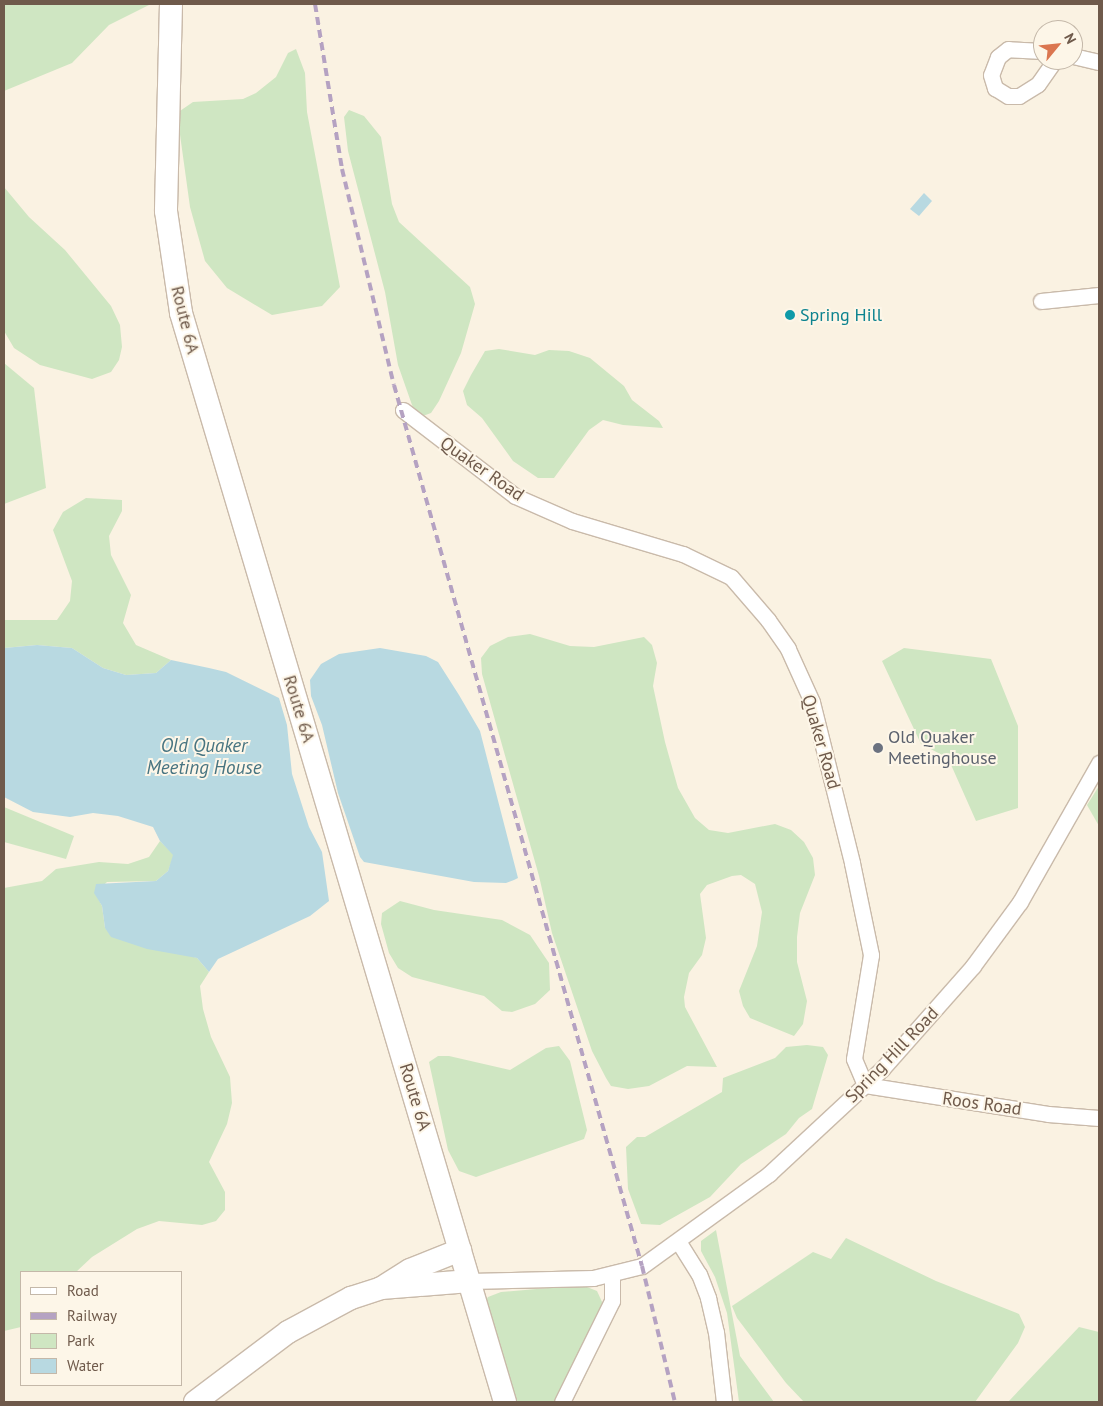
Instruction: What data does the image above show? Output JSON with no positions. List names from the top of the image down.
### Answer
{
  "streets": {
    "main road": ["Route 6A"],
    "street": ["Quaker Road", "Spring Hill Road", "Roos Road"]
  },
  "crossings": [
    ["Route 6A", "Spring Hill Road"],
    ["Quaker Road", "Spring Hill Road"],
    ["Quaker Road", "Roos Road"],
    ["Spring Hill Road", "Roos Road"]
  ],
  "water": ["Old Quaker Meeting House"],
  "places": ["Spring Hill", "Old Quaker Meetinghouse"],
  "legend": [
    "Road",
    "Railway",
    "Park",
    "Water"
  ],
  "north": "top right"
}
